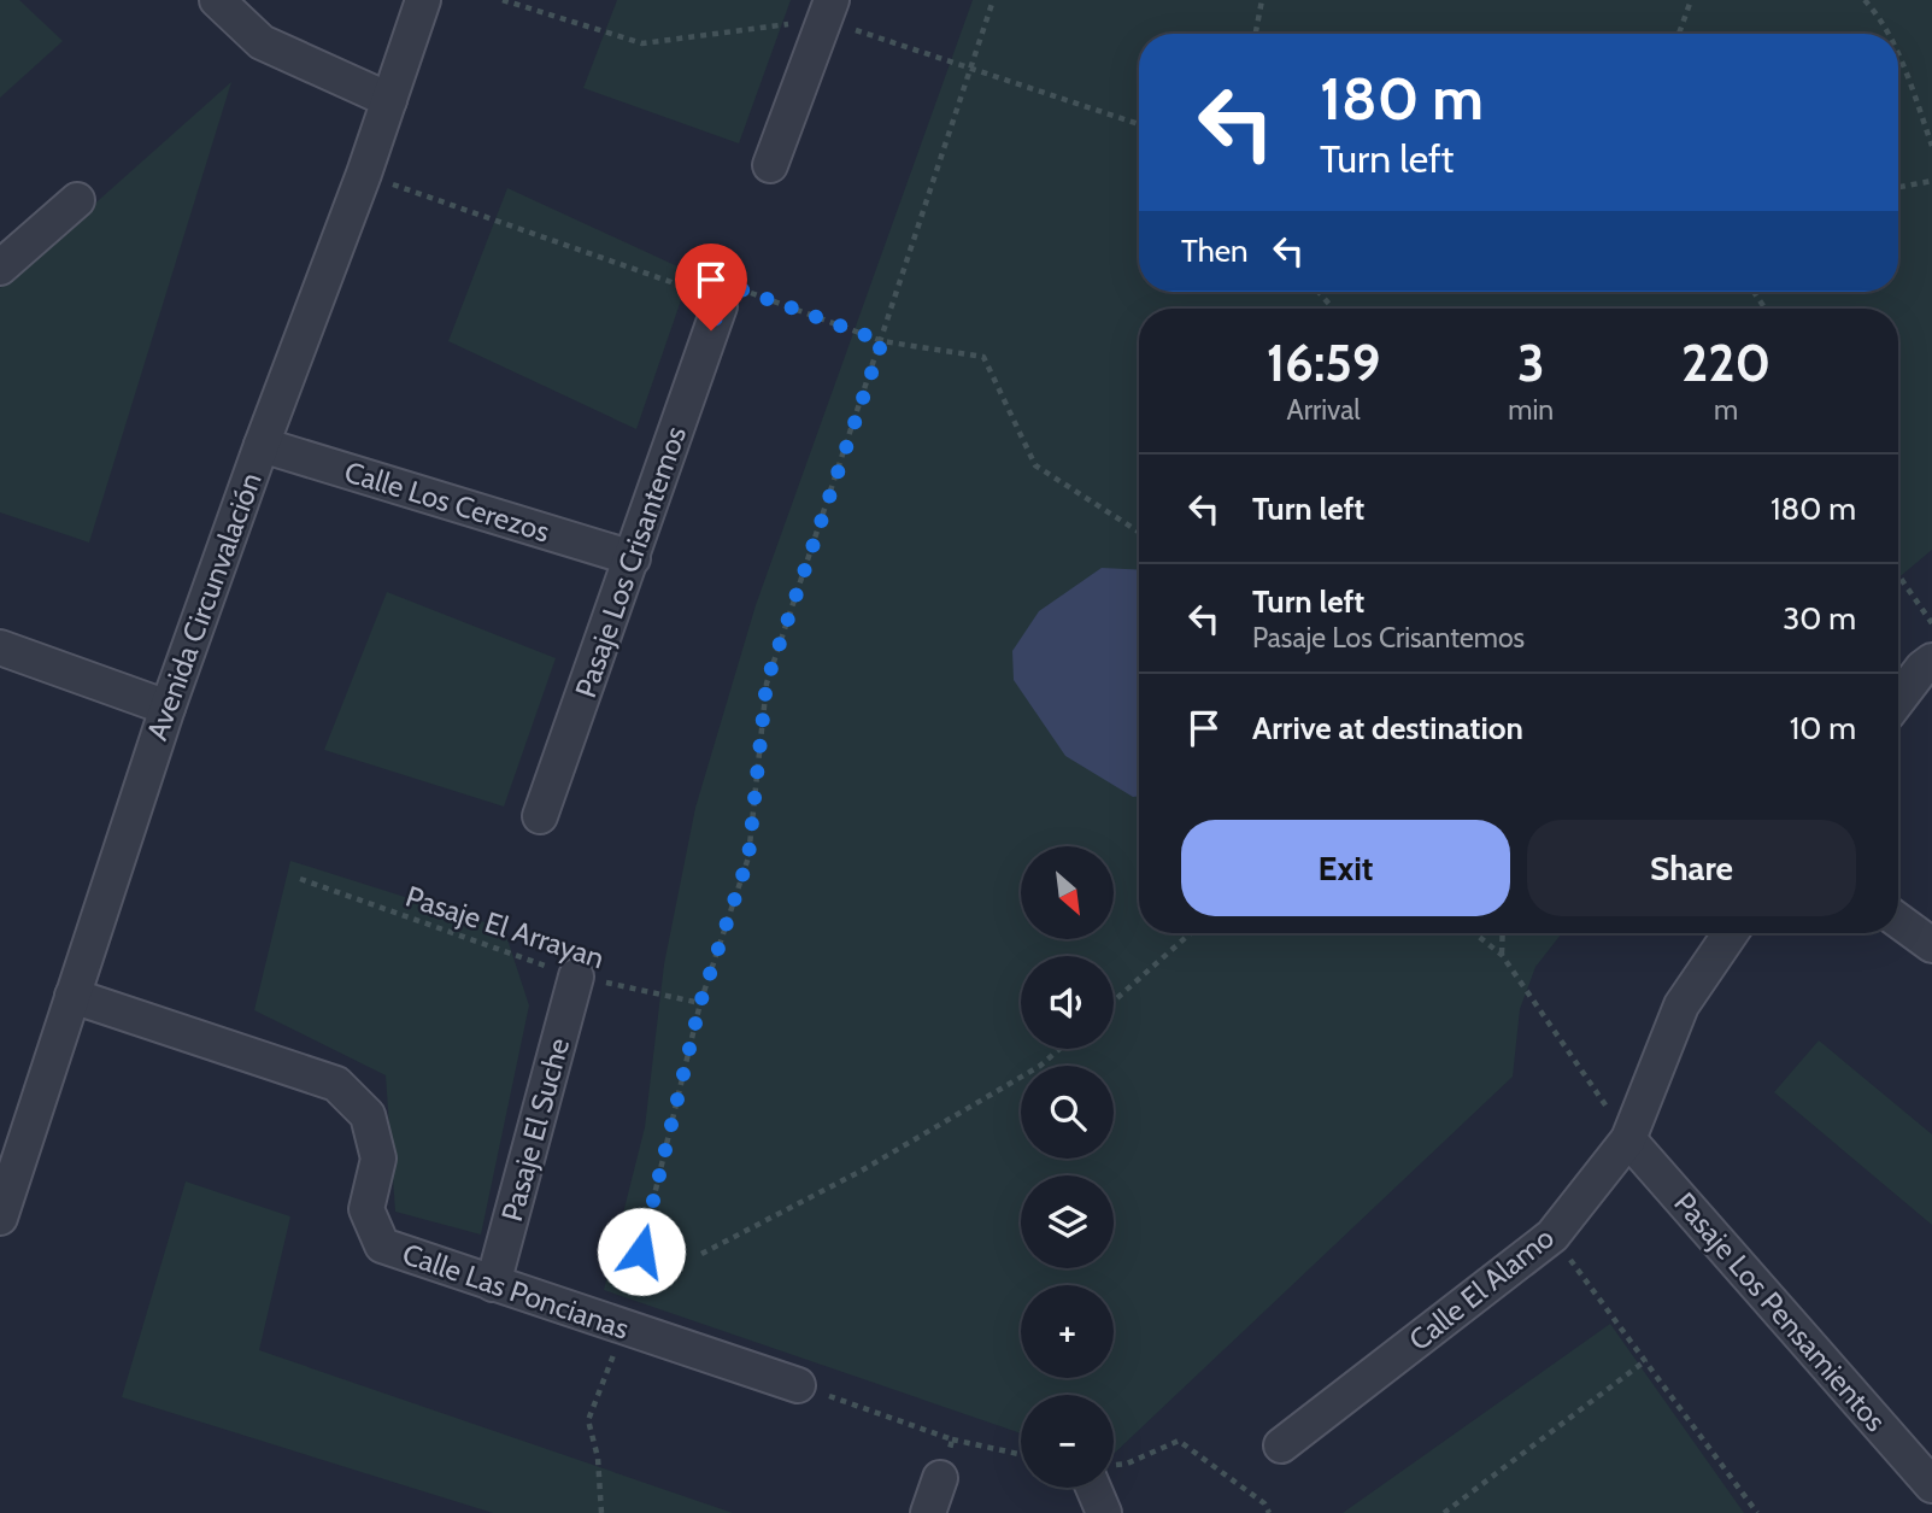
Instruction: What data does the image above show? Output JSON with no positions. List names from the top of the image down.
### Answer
{
  "streets": {
    "street": [
      "Calle Los Cerezos",
      "Pasaje Los Crisantemos",
      "Avenida Circunvalación",
      "Pasaje El Suche",
      "Calle El Alamo",
      "Calle Las Poncianas",
      "Pasaje Los Pensamientos"
    ],
    "path": ["Pasaje El Arrayan"]
  },
  "crossings": [
    ["Calle Los Cerezos", "Pasaje Los Crisantemos"],
    ["Calle Los Cerezos", "Avenida Circunvalación"],
    ["Avenida Circunvalación", "Calle Las Poncianas"],
    ["Pasaje El Arrayan", "Pasaje El Suche"],
    ["Pasaje El Suche", "Calle Las Poncianas"],
    ["Calle El Alamo", "Pasaje Los Pensamientos"]
  ],
  "north": "bottom right",
  "page": {
    "turn": ["180 m", "Turn left"],
    "then": "Then",
    "eta": [
      "16:59",
      "Arrival",
      "3",
      "min",
      "220",
      "m"
    ],
    "list": [
      {
        "name": "Turn left",
        "value": "180 m"
      },
      {
        "name": "Turn left",
        "note": "Pasaje Los Crisantemos",
        "value": "30 m"
      },
      {
        "name": "Arrive at destination",
        "value": "10 m"
      }
    ],
    "buttons": ["Exit", "Share"],
    "map_buttons": ["+", "−"]
  }
}
